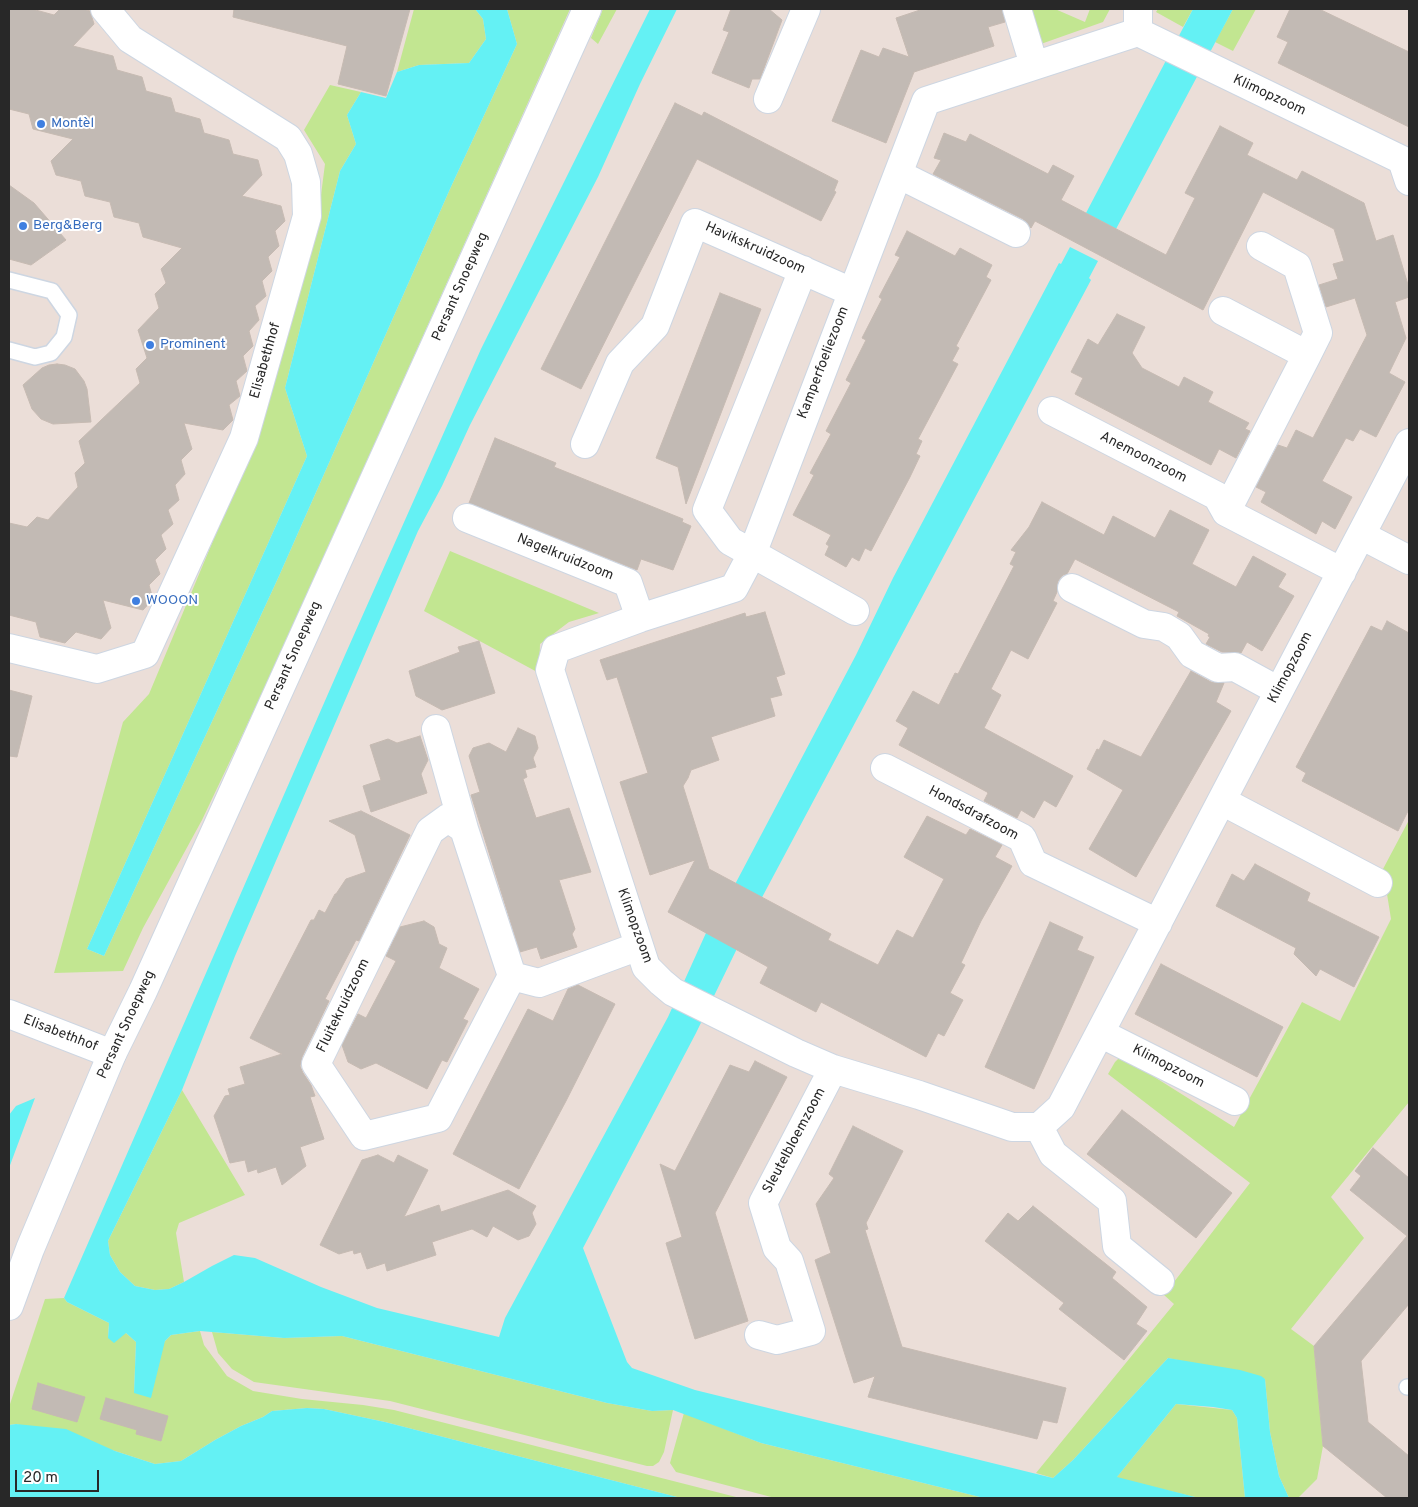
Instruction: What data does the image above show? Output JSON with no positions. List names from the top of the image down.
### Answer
{
  "streets": {
    "street": [
      "Klimopzoom",
      "Havikskruidzoom",
      "Persant Snoepweg",
      "Elisabethhof",
      "Kamperfoeliezoom",
      "Anemoonzoom",
      "Nagelkruidzoom",
      "Hondsdrafzoom",
      "Fluitekruidzoom",
      "Sleutelbloemzoom"
    ]
  },
  "crossings": [
    ["Klimopzoom", "Kamperfoeliezoom"],
    ["Klimopzoom", "Anemoonzoom"],
    ["Klimopzoom", "Nagelkruidzoom"],
    ["Klimopzoom", "Hondsdrafzoom"],
    ["Klimopzoom", "Sleutelbloemzoom"],
    ["Havikskruidzoom", "Kamperfoeliezoom"],
    ["Persant Snoepweg", "Elisabethhof"],
    ["Kamperfoeliezoom", "Nagelkruidzoom"]
  ],
  "places": [
    "Montèl",
    "Berg&Berg",
    "Prominent",
    "WOOON"
  ],
  "scale_bar": "20 m"
}
